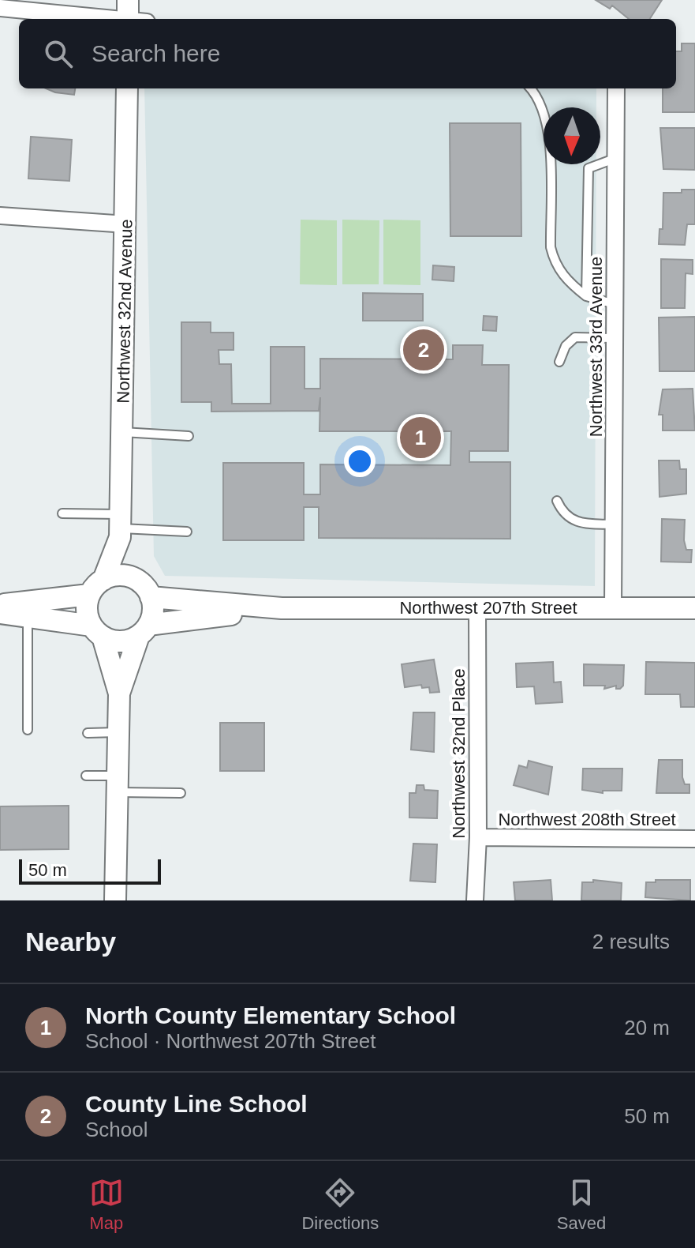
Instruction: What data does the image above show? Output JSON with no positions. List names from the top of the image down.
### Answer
{
  "streets": {
    "street": [
      "Northwest 32nd Avenue",
      "Northwest 33rd Avenue",
      "Northwest 207th Street",
      "Northwest 32nd Place",
      "Northwest 208th Street"
    ]
  },
  "crossings": [
    ["Northwest 32nd Avenue", "Northwest 207th Street"],
    ["Northwest 33rd Avenue", "Northwest 207th Street"],
    ["Northwest 207th Street", "Northwest 32nd Place"],
    ["Northwest 32nd Place", "Northwest 208th Street"]
  ],
  "scale_bar": "50 m",
  "north": "bottom",
  "page": {
    "search": "Search here",
    "pins": ["2", "1"],
    "scale": "50 m",
    "heading": ["Nearby", "2 results"],
    "list": [
      {
        "mark": "1",
        "name": "North County Elementary School",
        "note": "School · Northwest 207th Street",
        "value": "20 m"
      },
      {
        "mark": "2",
        "name": "County Line School",
        "note": "School",
        "value": "50 m"
      }
    ],
    "nav": ["Map", "Directions", "Saved"]
  }
}
